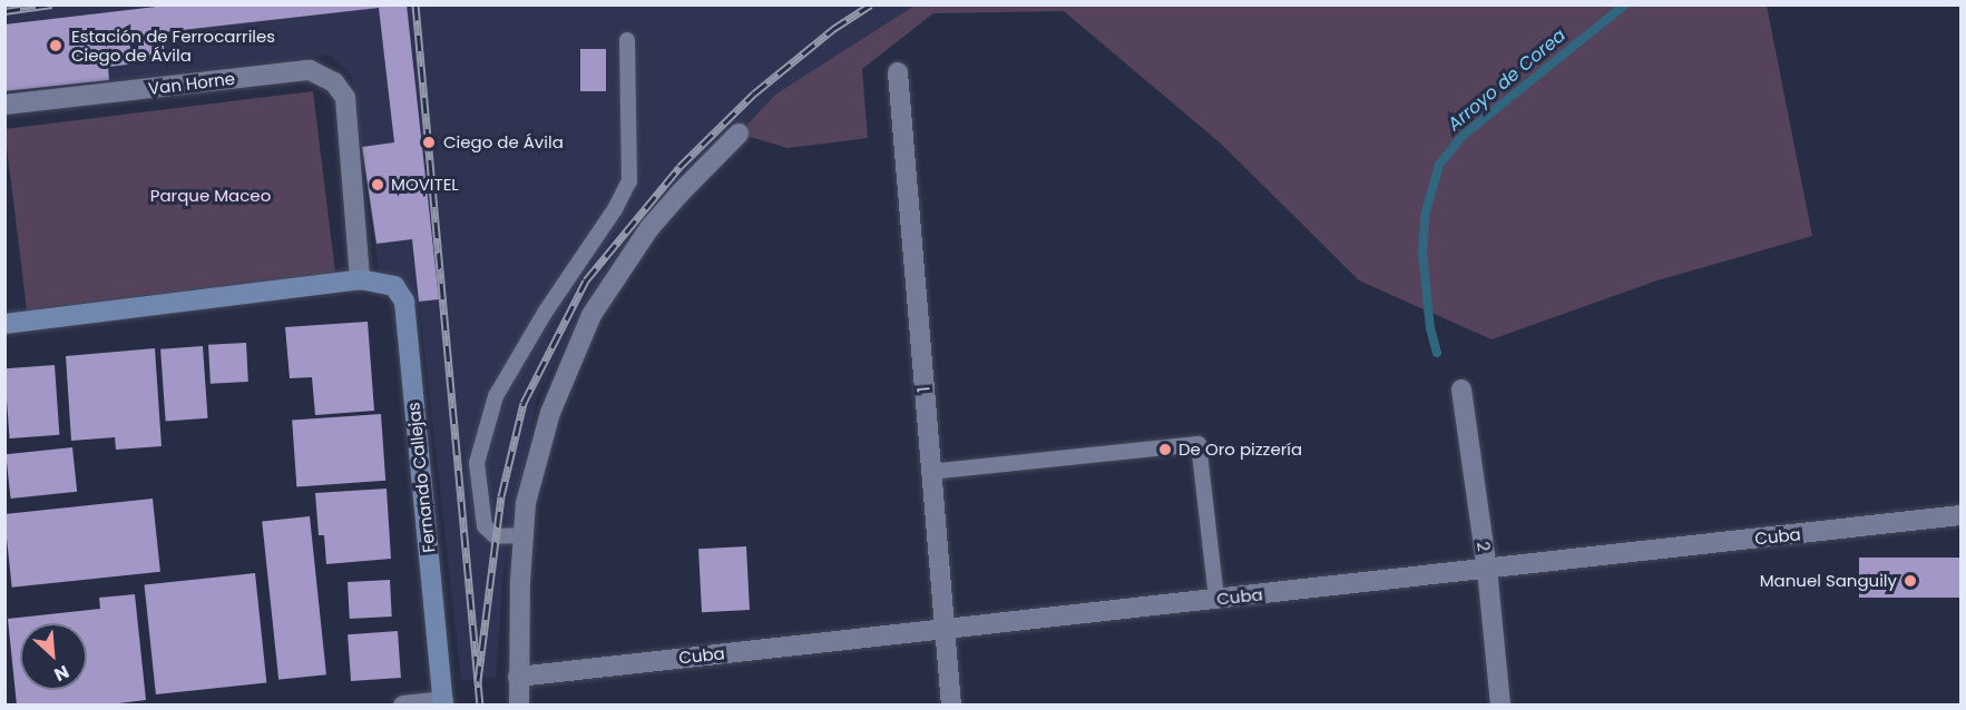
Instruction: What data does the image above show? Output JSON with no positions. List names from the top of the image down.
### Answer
{
  "streets": {
    "street": [
      "Van Horne",
      "1",
      "Fernando Callejas",
      "Cuba",
      "2"
    ]
  },
  "crossings": [
    ["Van Horne", "Fernando Callejas"],
    ["1", "Cuba"],
    ["Cuba", "2"]
  ],
  "water": ["Arroyo de Corea"],
  "parks": ["Parque Maceo"],
  "places": [
    "Estación de Ferrocarriles Ciego de Ávila",
    "Ciego de Ávila",
    "MOVITEL",
    "De Oro pizzería",
    "Manuel Sanguily"
  ],
  "north": "bottom right"
}
